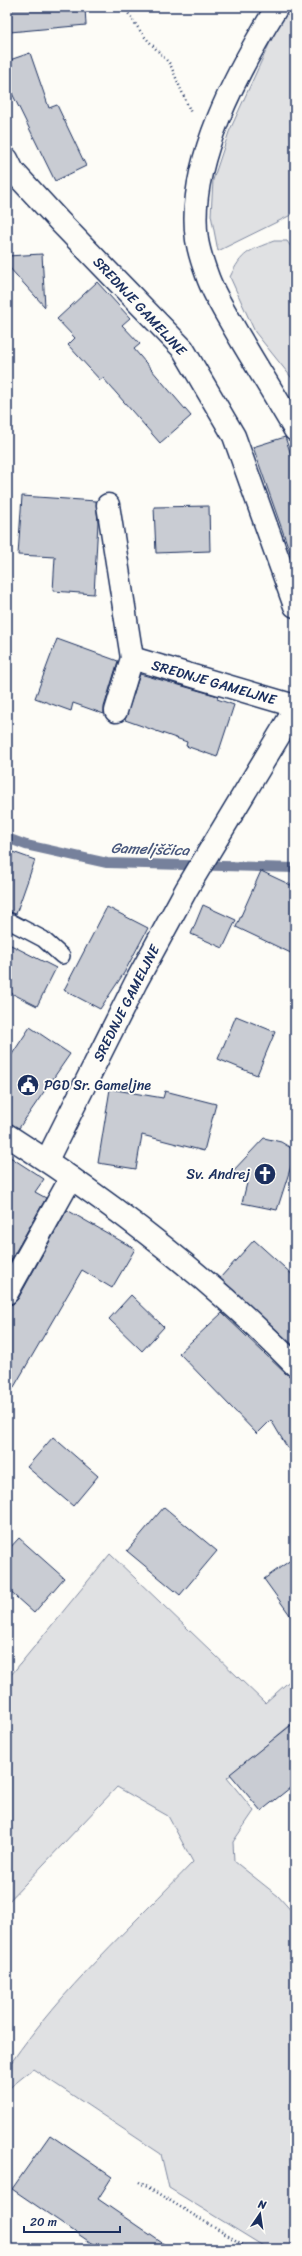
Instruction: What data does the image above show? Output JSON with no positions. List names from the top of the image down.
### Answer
{
  "streets": {
    "street": ["SREDNJE GAMELJNE"]
  },
  "water": ["Gameljščica"],
  "places": {
    "public building": ["PGD Sr. Gameljne"],
    "church": ["Sv. Andrej"]
  },
  "scale_bar": "20 m",
  "north": "top"
}
